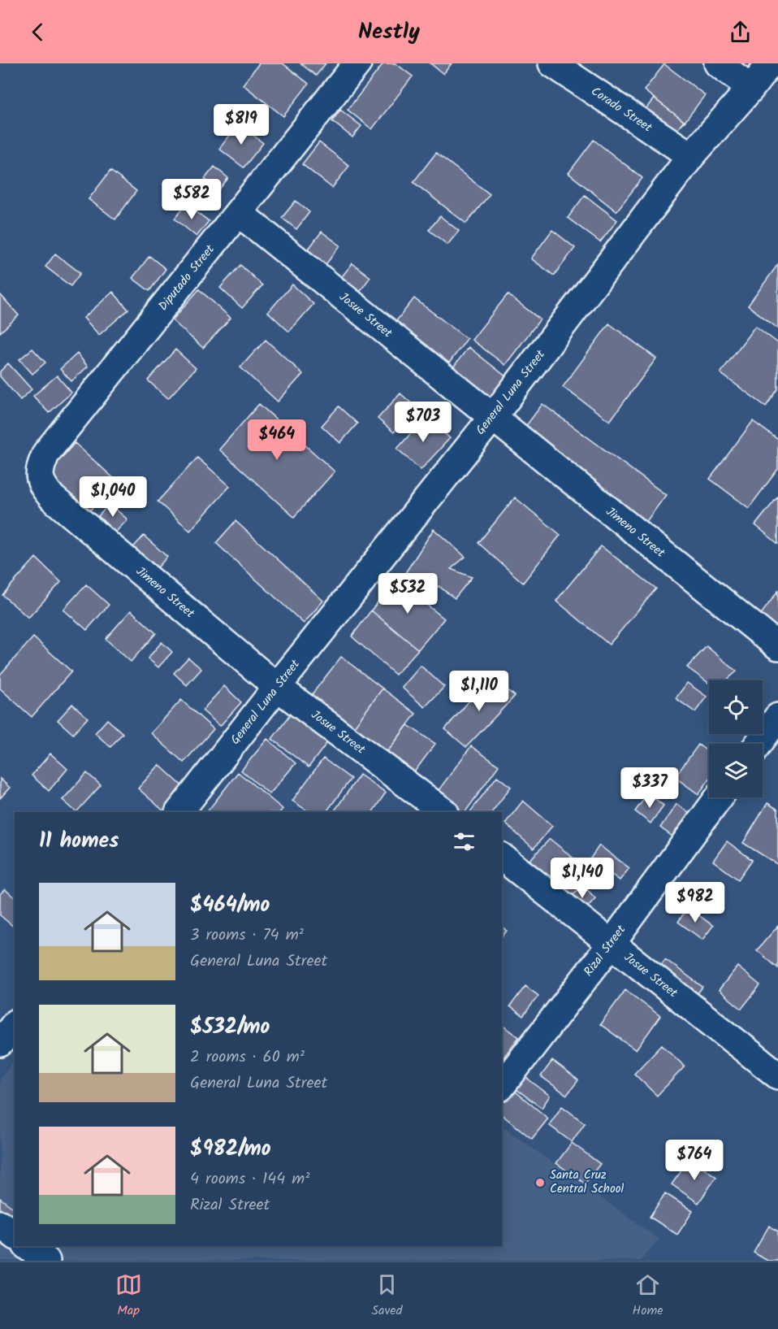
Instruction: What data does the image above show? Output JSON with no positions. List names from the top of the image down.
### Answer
{
  "streets": {
    "street": [
      "Corado Street",
      "Diputado Street",
      "Josue Street",
      "General Luna Street",
      "Jimeno Street",
      "Rizal Street"
    ]
  },
  "crossings": [
    ["Corado Street", "General Luna Street"],
    ["Diputado Street", "Josue Street"],
    ["Diputado Street", "Jimeno Street"],
    ["Josue Street", "General Luna Street"],
    ["Josue Street", "Jimeno Street"],
    ["Josue Street", "Rizal Street"],
    ["General Luna Street", "Jimeno Street"]
  ],
  "places": ["Santa Cruz Central School"],
  "page": {
    "header": "Nestly",
    "price": [
      "$819",
      "$582",
      "$703",
      "$464",
      "$1,040",
      "$532",
      "$1,110",
      "$337",
      "$1,140",
      "$982",
      "$764"
    ],
    "heading": "11 homes",
    "list": [
      {
        "name": "$464/mo",
        "note": "3 rooms · 74 m² · General Luna Street"
      },
      {
        "name": "$532/mo",
        "note": "2 rooms · 60 m² · General Luna Street"
      },
      {
        "name": "$982/mo",
        "note": "4 rooms · 144 m² · Rizal Street"
      }
    ],
    "tabs": ["Map", "Saved", "Home"]
  }
}
